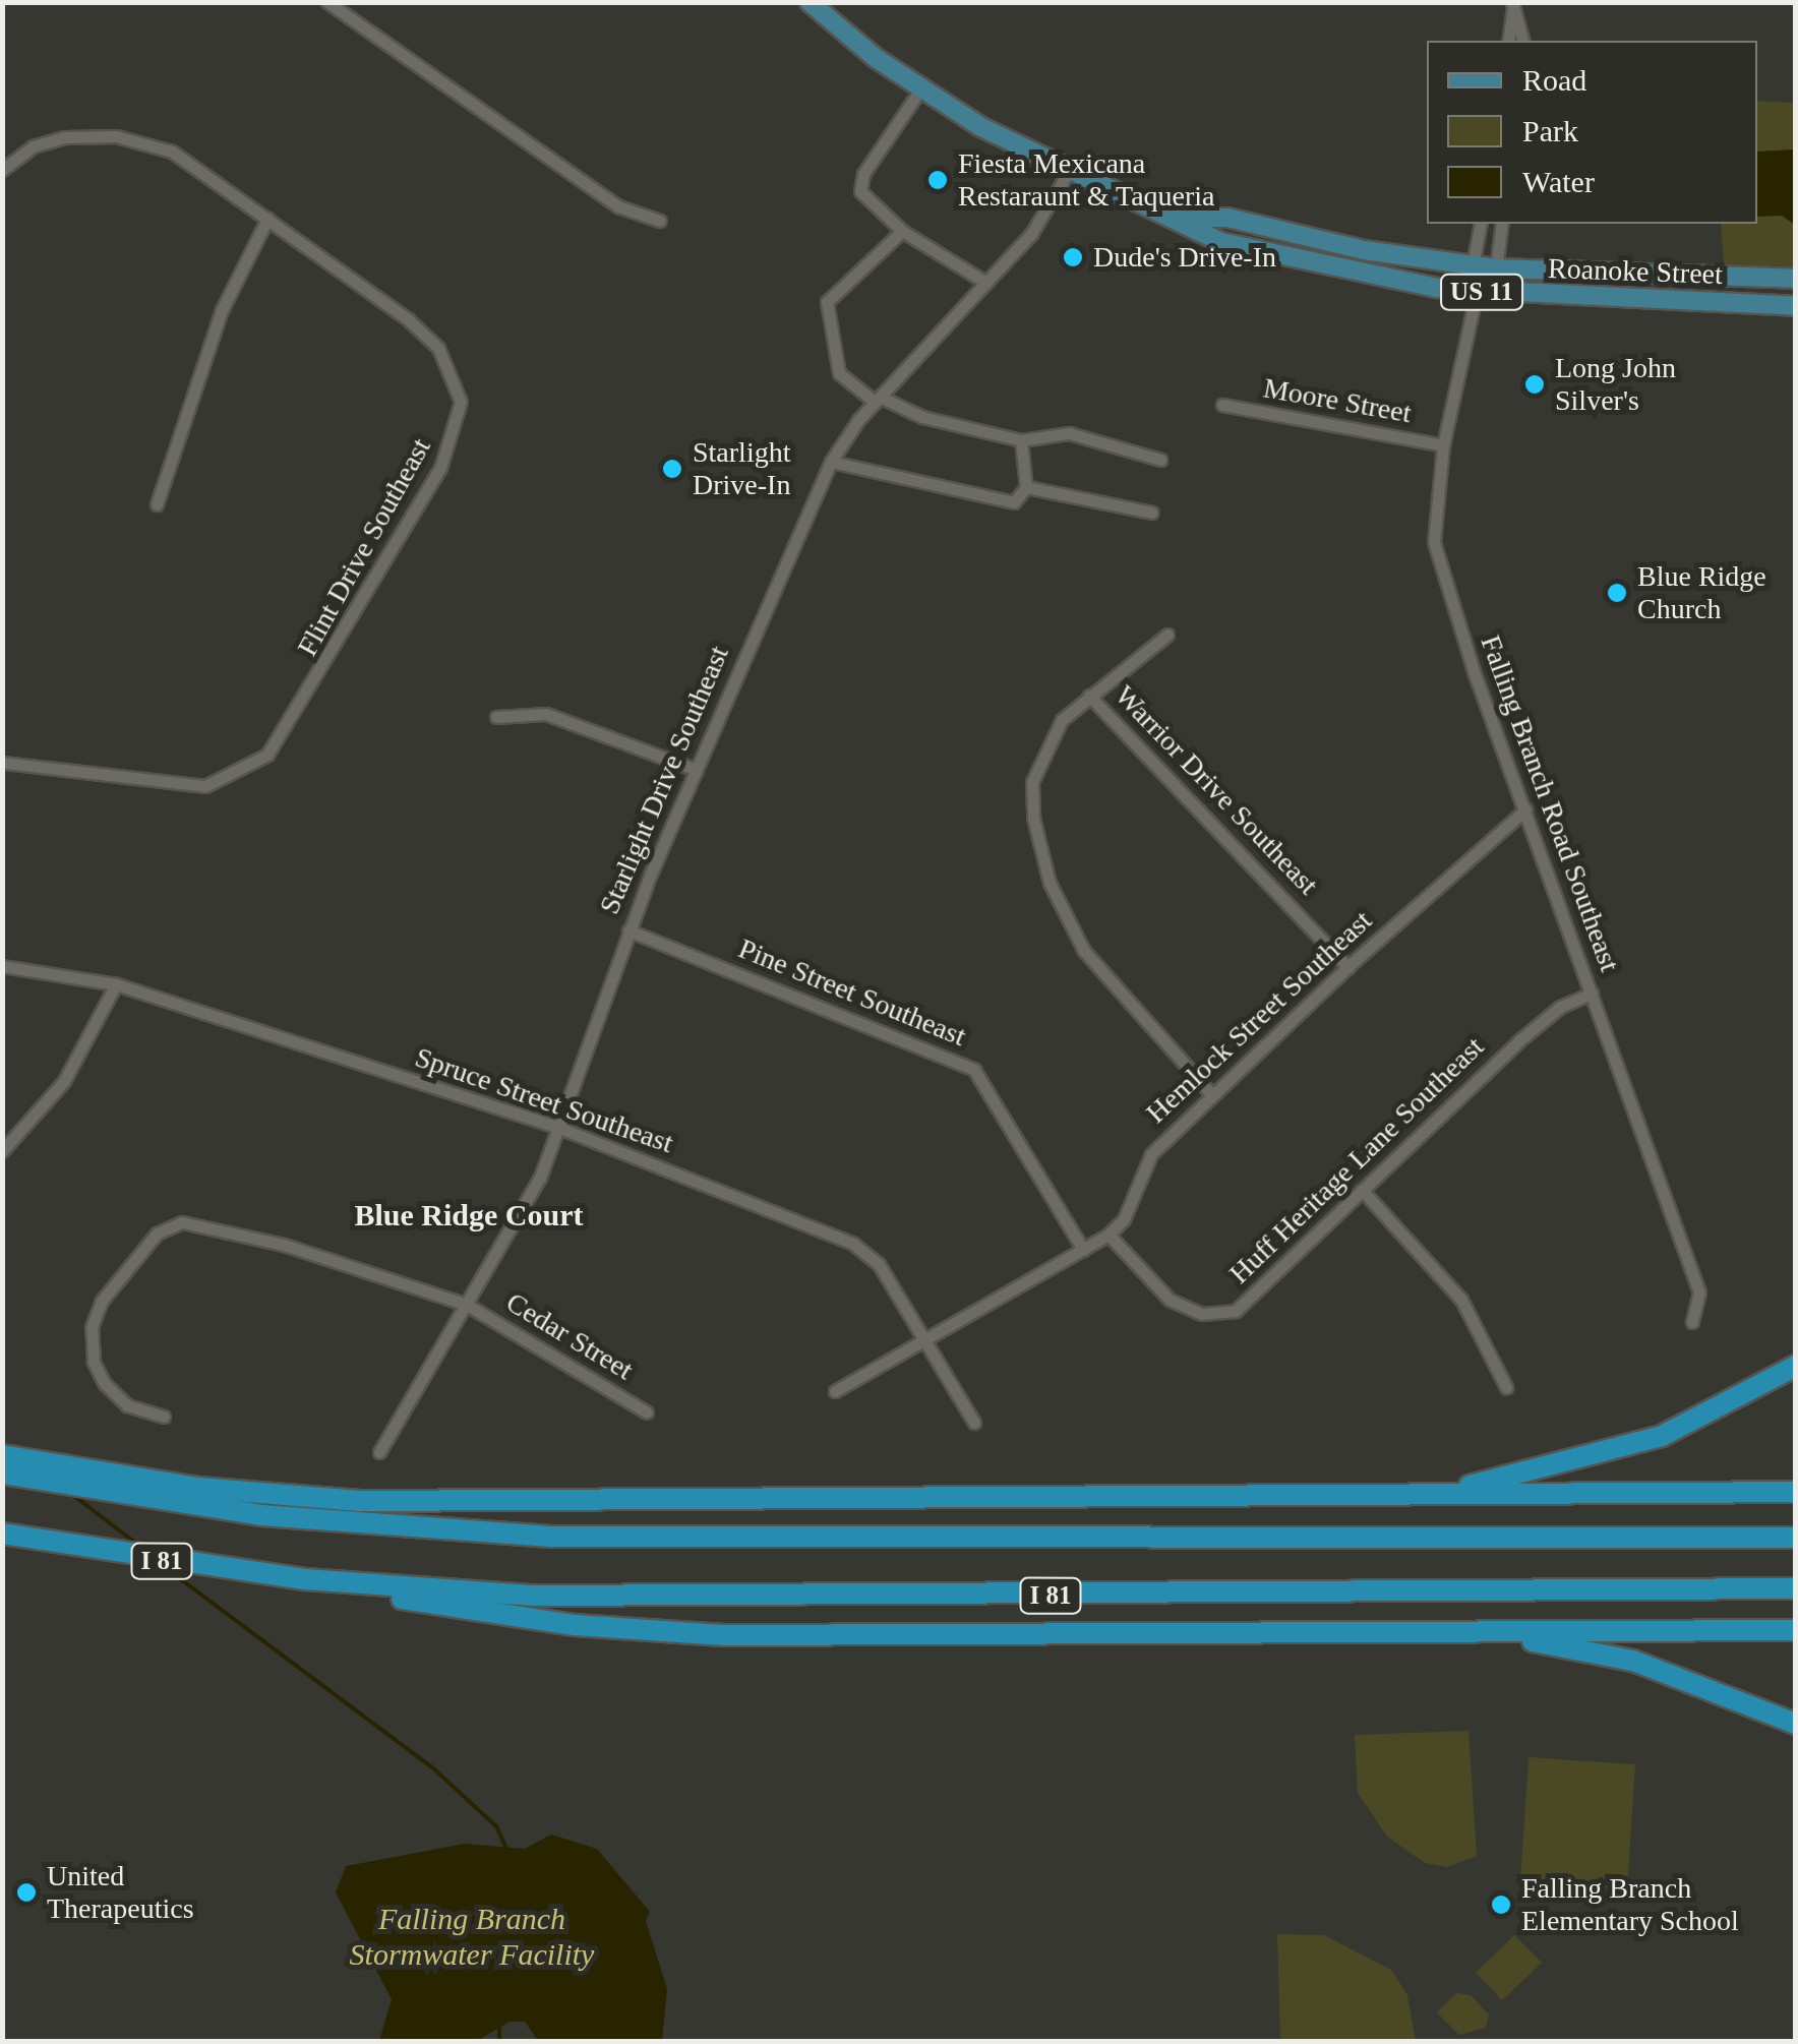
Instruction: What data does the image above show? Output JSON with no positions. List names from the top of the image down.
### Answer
{
  "streets": {
    "highway": ["I 81"],
    "main road": ["Roanoke Street", "US 11"],
    "street": [
      "Moore Street",
      "Flint Drive Southeast",
      "Starlight Drive Southeast",
      "Warrior Drive Southeast",
      "Falling Branch Road Southeast",
      "Pine Street Southeast",
      "Hemlock Street Southeast",
      "Spruce Street Southeast",
      "Huff Heritage Lane Southeast",
      "Cedar Street"
    ]
  },
  "crossings": [
    ["Roanoke Street", "Starlight Drive Southeast"],
    ["Roanoke Street", "Falling Branch Road Southeast"],
    ["Moore Street", "Falling Branch Road Southeast"],
    ["Starlight Drive Southeast", "Pine Street Southeast"],
    ["Starlight Drive Southeast", "Spruce Street Southeast"],
    ["Starlight Drive Southeast", "Cedar Street"],
    ["Warrior Drive Southeast", "Hemlock Street Southeast"],
    ["Falling Branch Road Southeast", "Hemlock Street Southeast"],
    ["Falling Branch Road Southeast", "Huff Heritage Lane Southeast"],
    ["Pine Street Southeast", "Hemlock Street Southeast"],
    ["Hemlock Street Southeast", "Spruce Street Southeast"],
    ["Hemlock Street Southeast", "Huff Heritage Lane Southeast"]
  ],
  "districts": ["Blue Ridge Court"],
  "water": ["Falling Branch Stormwater Facility"],
  "places": [
    "Fiesta Mexicana Restaraunt & Taqueria",
    "Dude's Drive-In",
    "Long John Silver's",
    "Starlight Drive-In",
    "Blue Ridge Church",
    "United Therapeutics",
    "Falling Branch Elementary School"
  ],
  "legend": ["Road", "Park", "Water"]
}
